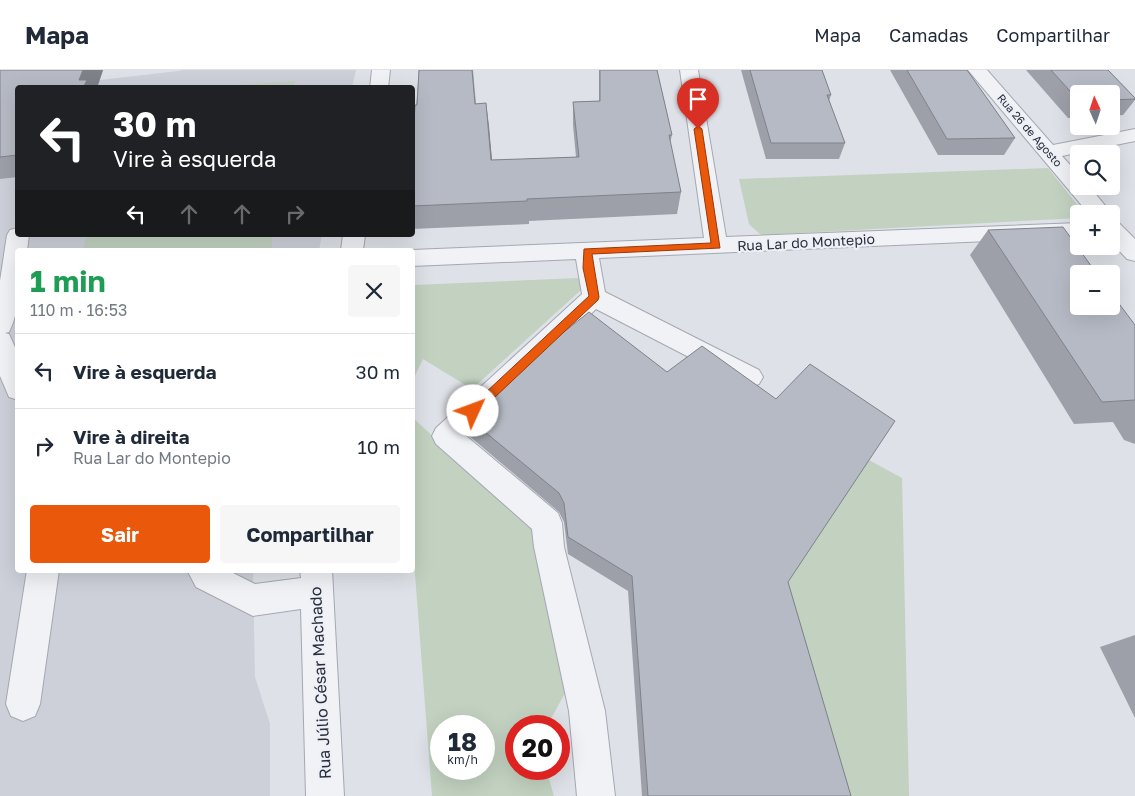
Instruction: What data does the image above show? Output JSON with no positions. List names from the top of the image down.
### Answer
{
  "streets": {
    "street": ["Rua 26 de Agosto", "Rua Lar do Montepio", "Rua Júlio César Machado"]
  },
  "north": "top",
  "page": {
    "header": "Mapa",
    "nav": ["Mapa", "Camadas", "Compartilhar"],
    "map_buttons": ["+", "−"],
    "turn": ["30 m", "Vire à esquerda"],
    "heading": ["1 min", "110 m · 16:53"],
    "list": [
      {
        "name": "Vire à esquerda",
        "value": "30 m"
      },
      {
        "name": "Vire à direita",
        "note": "Rua Lar do Montepio",
        "value": "10 m"
      }
    ],
    "buttons": ["Sair", "Compartilhar"],
    "speed": "18 km/h",
    "limit": "20"
  }
}
